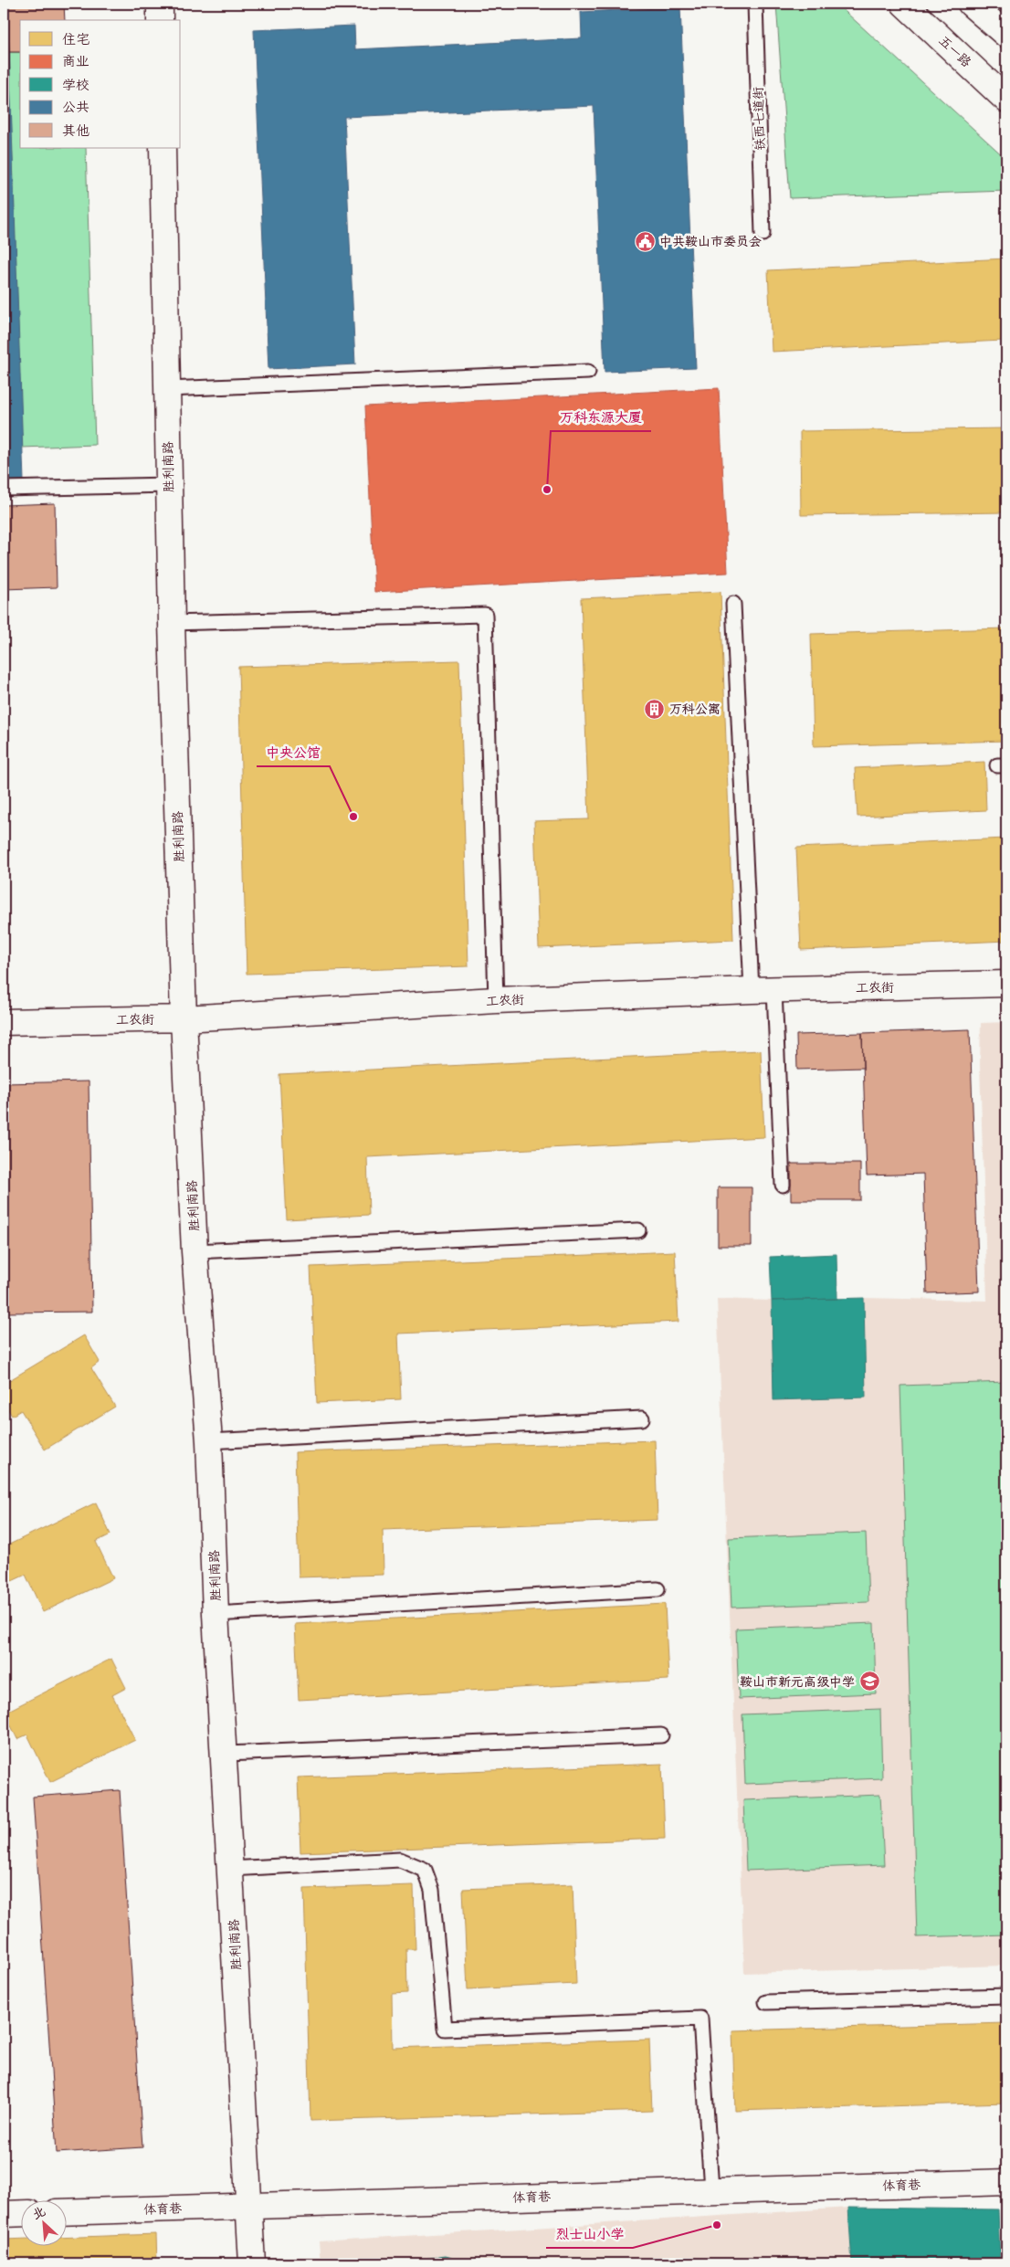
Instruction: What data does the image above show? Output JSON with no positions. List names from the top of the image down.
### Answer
{
  "streets": {
    "main road": [
      "五一路",
      "胜利南路",
      "工农街",
      "体育巷"
    ],
    "lane": ["铁西七道街"]
  },
  "crossings": [
    ["胜利南路", "工农街"],
    ["胜利南路", "体育巷"]
  ],
  "places": {
    "public building": ["中共鞍山市委员会"],
    "other": ["万科东源大厦", "中央公馆", "烈士山小学"],
    "building": ["万科公寓"],
    "school or university": ["鞍山市新元高级中学"]
  },
  "legend": [
    "住宅",
    "商业",
    "学校",
    "公共",
    "其他"
  ],
  "north": "top left"
}
